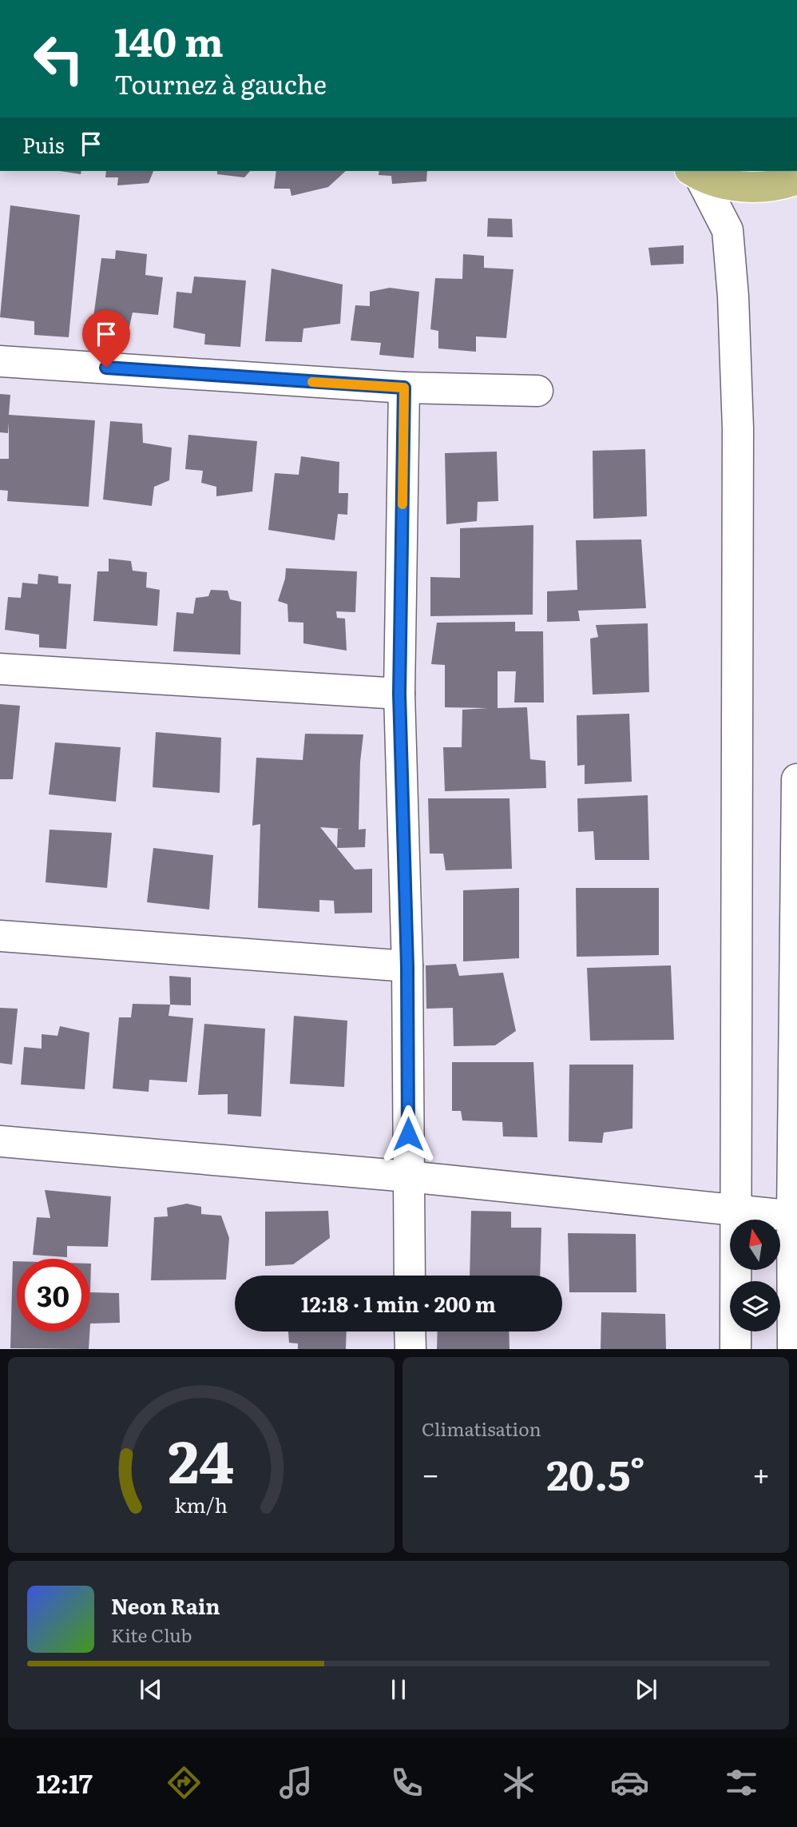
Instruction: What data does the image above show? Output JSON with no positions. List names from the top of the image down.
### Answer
{
  "north": "top",
  "page": {
    "turn": ["140 m", "Tournez à gauche"],
    "then": "Puis",
    "limit": "30",
    "trip": "12:18 · 1 min · 200 m",
    "tile": "Climatisation",
    "heat": ["−", "20.5°", "+"],
    "song": ["Neon Rain", "Kite Club"],
    "tabs": "12:17",
    "gauge": ["24", "km/h"]
  }
}
